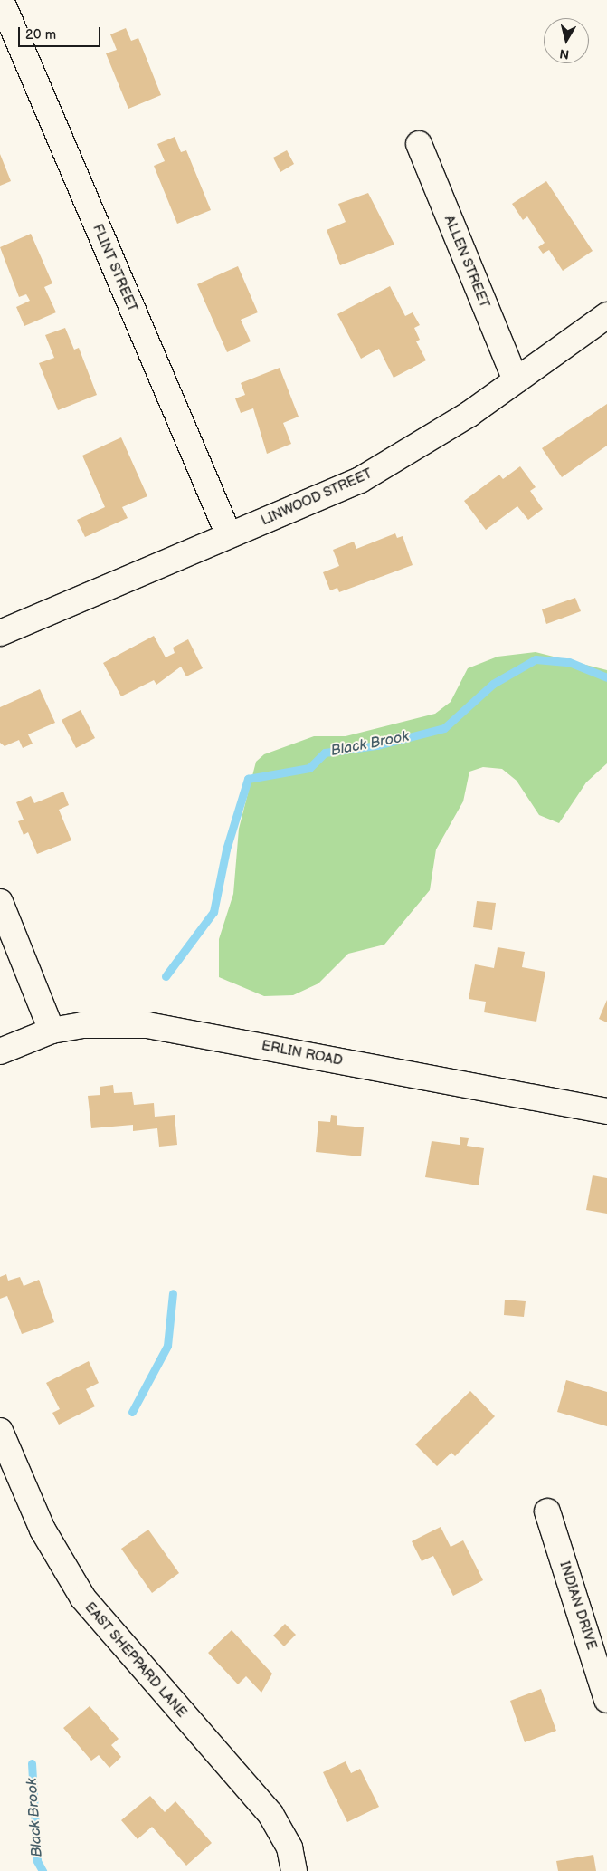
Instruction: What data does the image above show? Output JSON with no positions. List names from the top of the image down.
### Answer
{
  "streets": {
    "street": [
      "ALLEN STREET",
      "FLINT STREET",
      "LINWOOD STREET",
      "ERLIN ROAD",
      "INDIAN DRIVE",
      "EAST SHEPPARD LANE"
    ]
  },
  "crossings": [
    ["ALLEN STREET", "LINWOOD STREET"],
    ["FLINT STREET", "LINWOOD STREET"]
  ],
  "water": ["Black Brook"],
  "scale_bar": "20 m",
  "north": "bottom"
}
